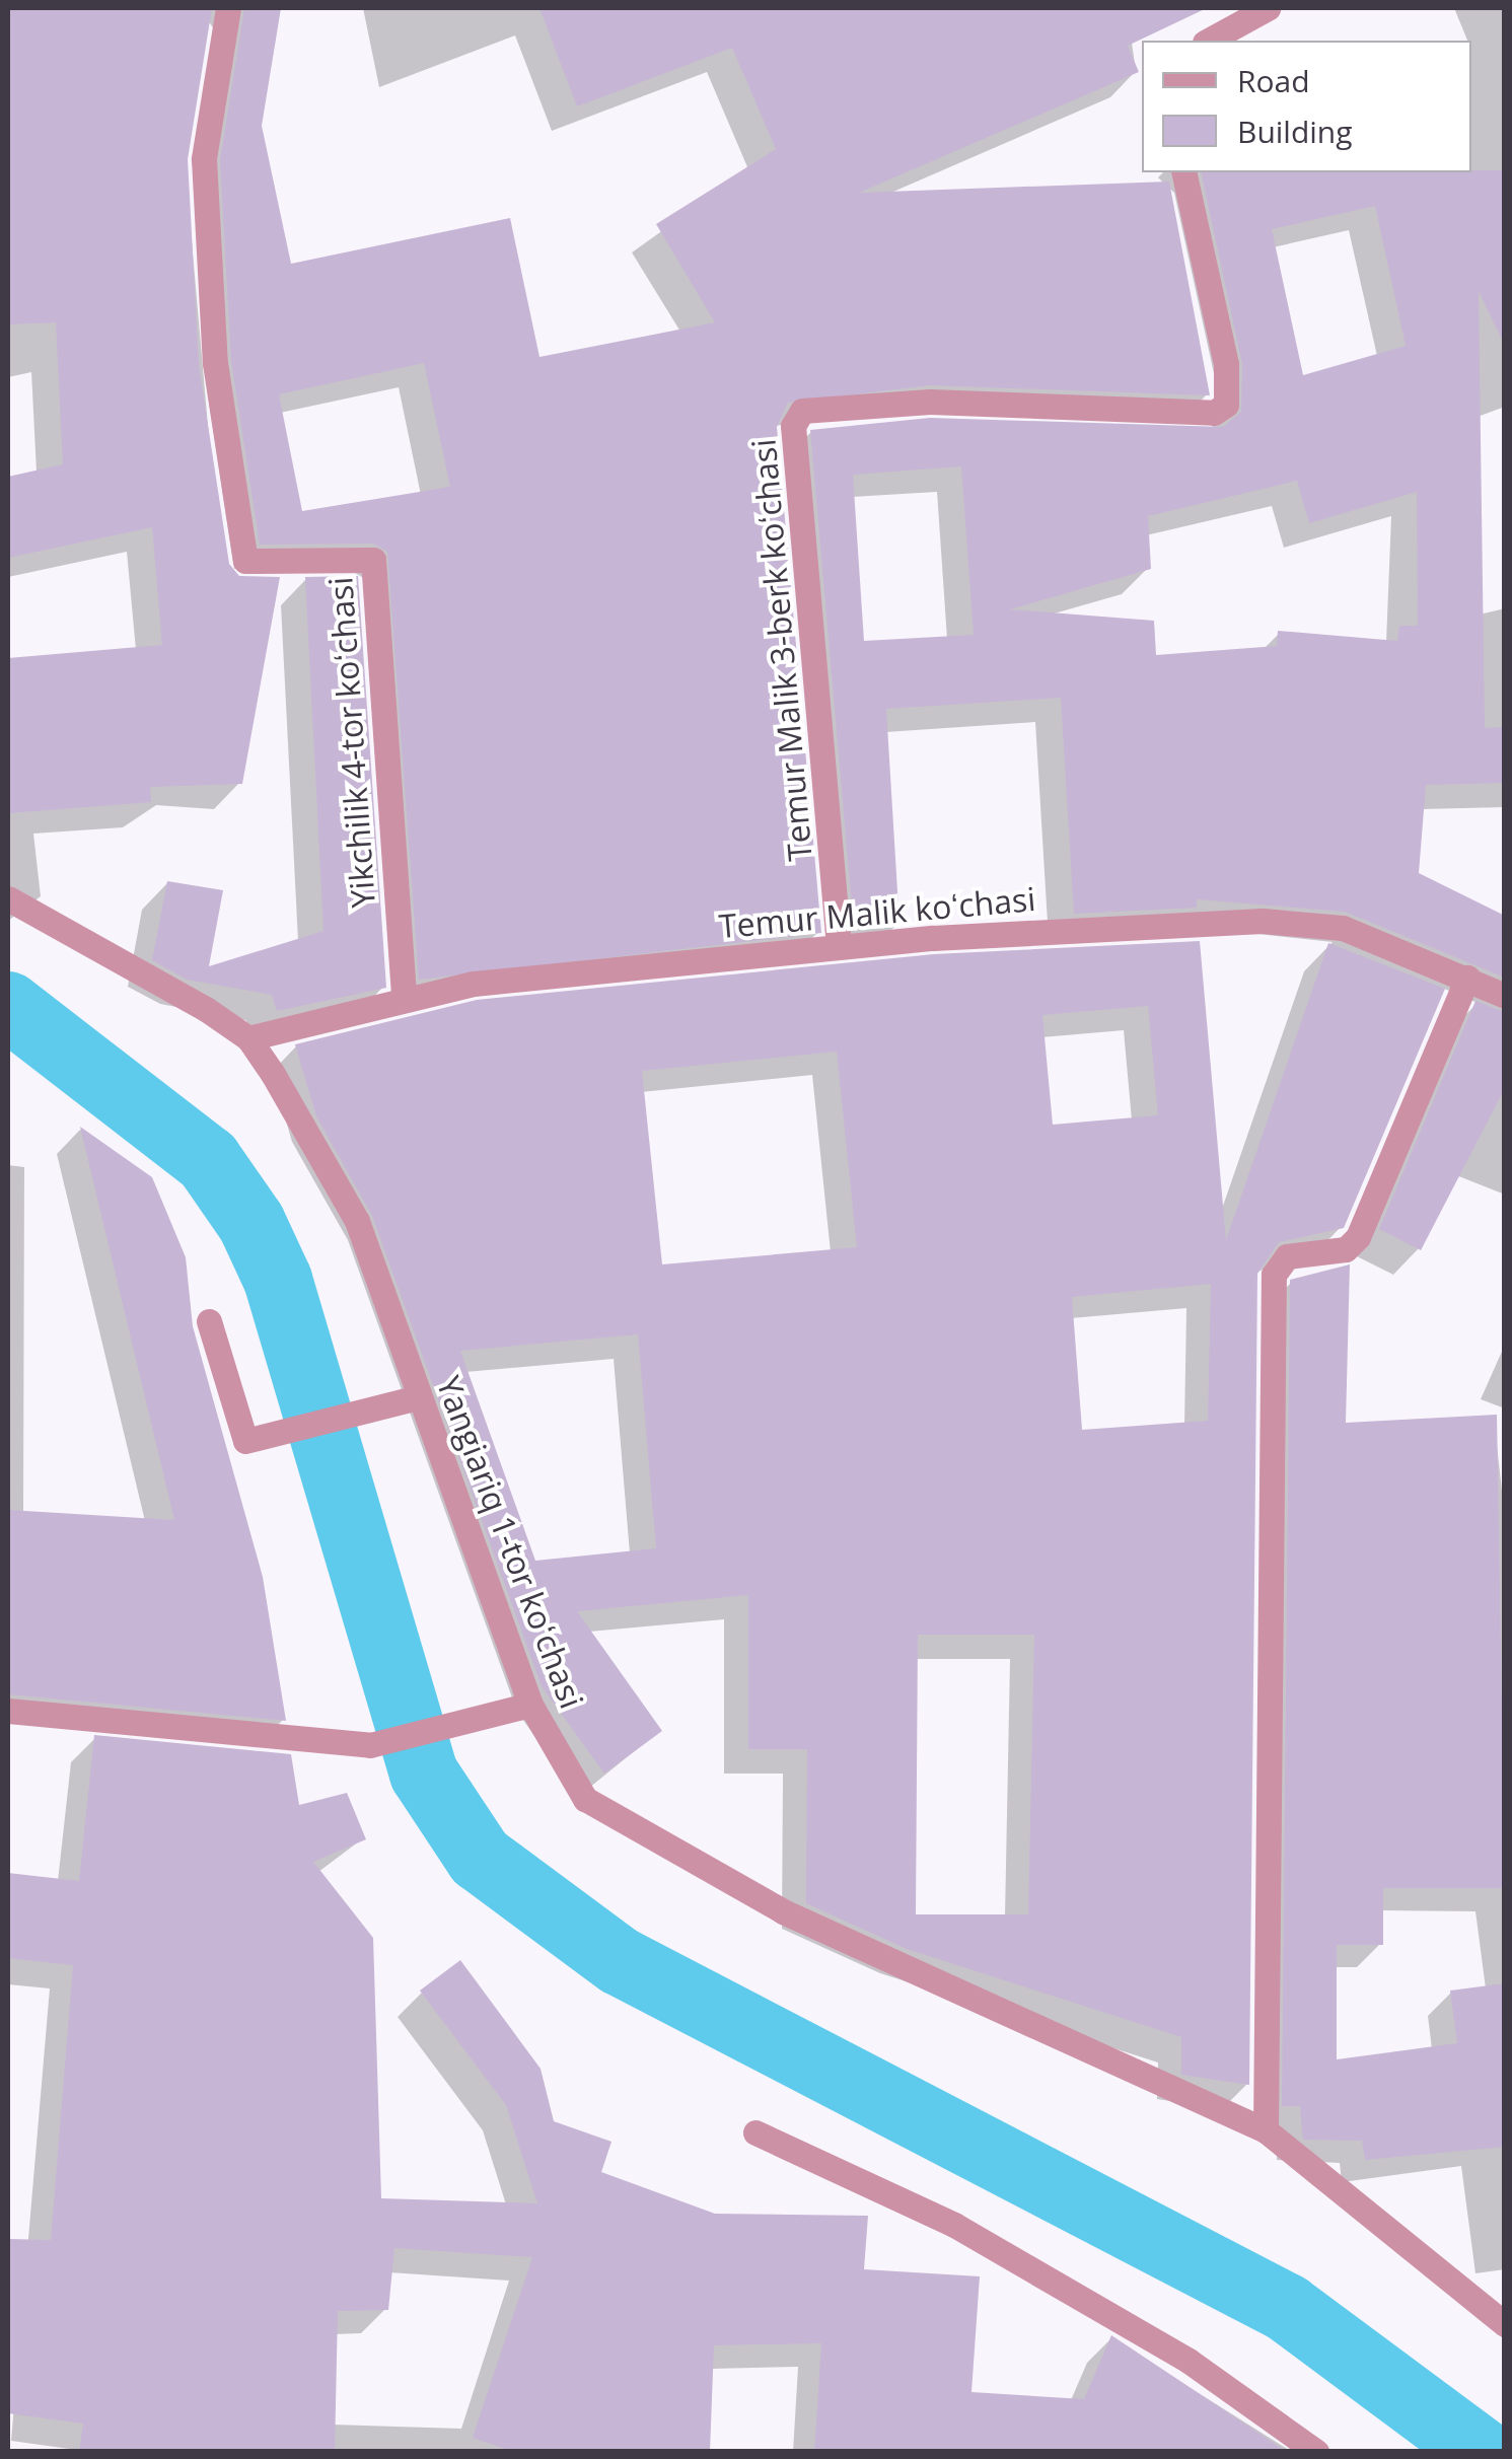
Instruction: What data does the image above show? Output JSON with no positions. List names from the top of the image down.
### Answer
{
  "streets": {
    "street": [
      "Temur Malik 3-berk koʻchasi",
      "Yikchilik 4-tor koʻchasi",
      "Temur Malik koʻchasi",
      "Yangiariq 1-tor koʻchasi"
    ]
  },
  "crossings": [
    ["Temur Malik 3-berk koʻchasi", "Temur Malik koʻchasi"],
    ["Yikchilik 4-tor koʻchasi", "Temur Malik koʻchasi"],
    ["Temur Malik koʻchasi", "Yangiariq 1-tor koʻchasi"]
  ],
  "legend": ["Road", "Building"]
}
